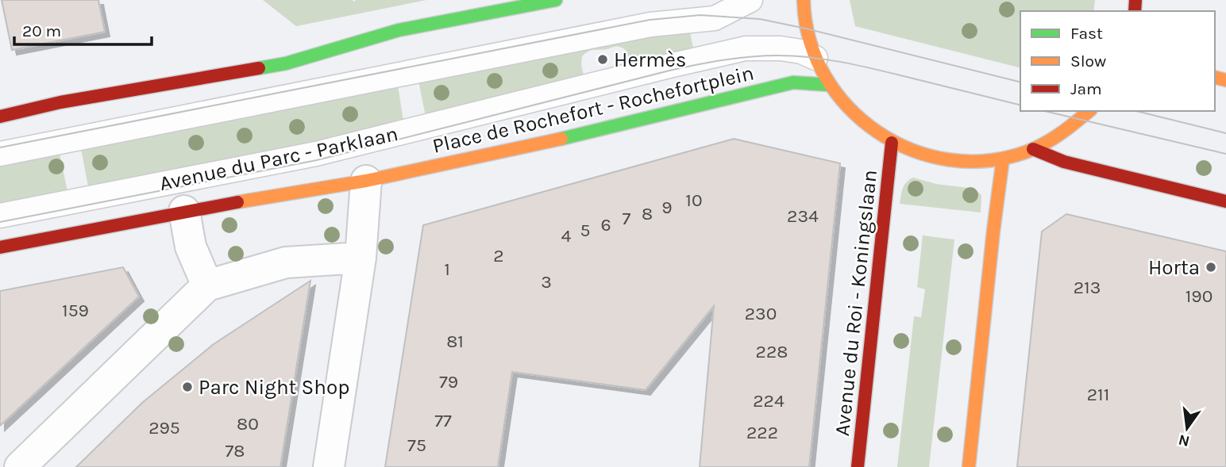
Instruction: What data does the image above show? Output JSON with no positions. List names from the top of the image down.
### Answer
{
  "streets": {
    "street": ["Place de Rochefort - Rochefortplein", "Avenue du Parc - Parklaan", "Avenue du Roi - Koningslaan"]
  },
  "crossings": [
    ["Place de Rochefort - Rochefortplein", "Avenue du Parc - Parklaan"]
  ],
  "places": ["Hermès", "Horta", "Parc Night Shop"],
  "house_numbers": [
    "10",
    "9",
    "8",
    "234",
    "7",
    "6",
    "5",
    "4",
    "2",
    "1",
    "3",
    "213",
    "190",
    "159",
    "230",
    "81",
    "228",
    "79",
    "211",
    "224",
    "77",
    "80",
    "295",
    "222",
    "75",
    "78"
  ],
  "legend": ["Fast", "Slow", "Jam"],
  "scale_bar": "20 m",
  "north": "bottom"
}
